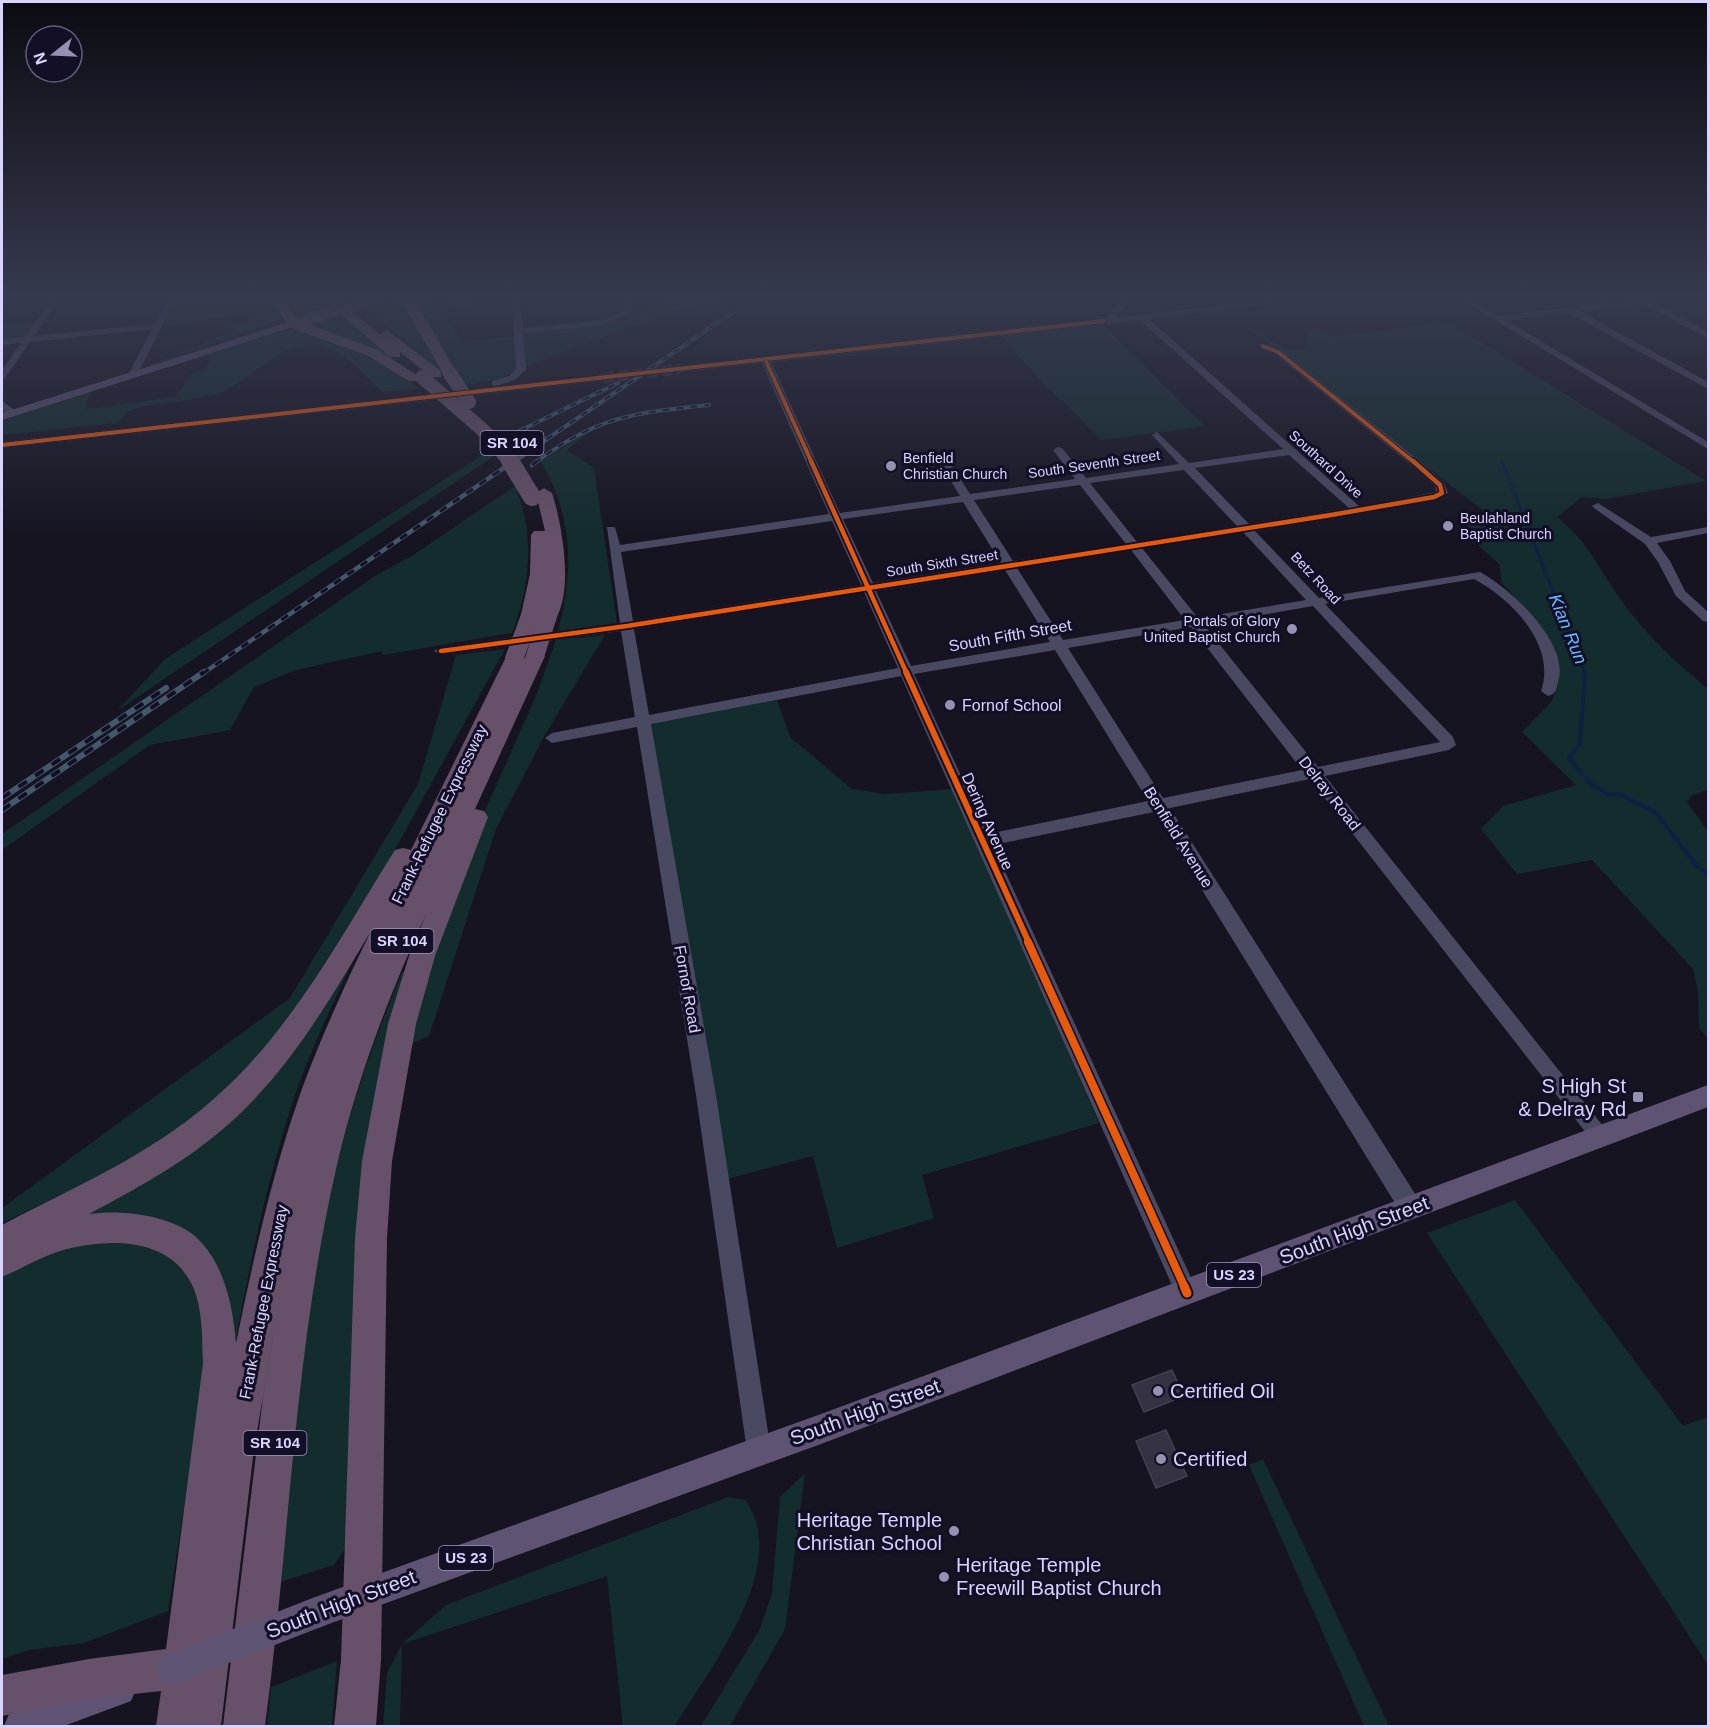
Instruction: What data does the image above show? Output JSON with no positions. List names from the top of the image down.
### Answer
{
  "streets": {
    "highway": ["SR 104", "Frank-Refugee Expressway"],
    "main road": ["South High Street", "US 23"],
    "street": [
      "South Seventh Street",
      "Southard Drive",
      "South Sixth Street",
      "Betz Road",
      "South Fifth Street",
      "Delray Road",
      "Dering Avenue",
      "Benfield Avenue",
      "Fornof Road"
    ]
  },
  "crossings": [
    ["South Seventh Street", "Southard Drive"],
    ["South Seventh Street", "Betz Road"],
    ["South Seventh Street", "Delray Road"],
    ["South Seventh Street", "Dering Avenue"],
    ["South Seventh Street", "Benfield Avenue"],
    ["South Seventh Street", "Fornof Road"],
    ["Southard Drive", "South Sixth Street"],
    ["South Sixth Street", "Betz Road"],
    ["South Sixth Street", "Delray Road"],
    ["South Sixth Street", "Dering Avenue"],
    ["South Sixth Street", "Benfield Avenue"],
    ["South Sixth Street", "Fornof Road"],
    ["Betz Road", "South Fifth Street"],
    ["Betz Road", "Delray Road"],
    ["South Fifth Street", "Delray Road"],
    ["South Fifth Street", "Dering Avenue"],
    ["South Fifth Street", "Benfield Avenue"],
    ["South Fifth Street", "Fornof Road"],
    ["Delray Road", "South High Street"],
    ["Dering Avenue", "South High Street"],
    ["Benfield Avenue", "South High Street"],
    ["Fornof Road", "South High Street"]
  ],
  "water": ["Kian Run"],
  "places": {
    "other": [
      "Benfield Christian Church",
      "Beulahland Baptist Church",
      "Portals of Glory United Baptist Church",
      "Fornof School",
      "Certified Oil",
      "Certified",
      "Heritage Temple Christian School",
      "Heritage Temple Freewill Baptist Church"
    ],
    "transit": ["S High St & Delray Rd"]
  },
  "north": "left"
}
